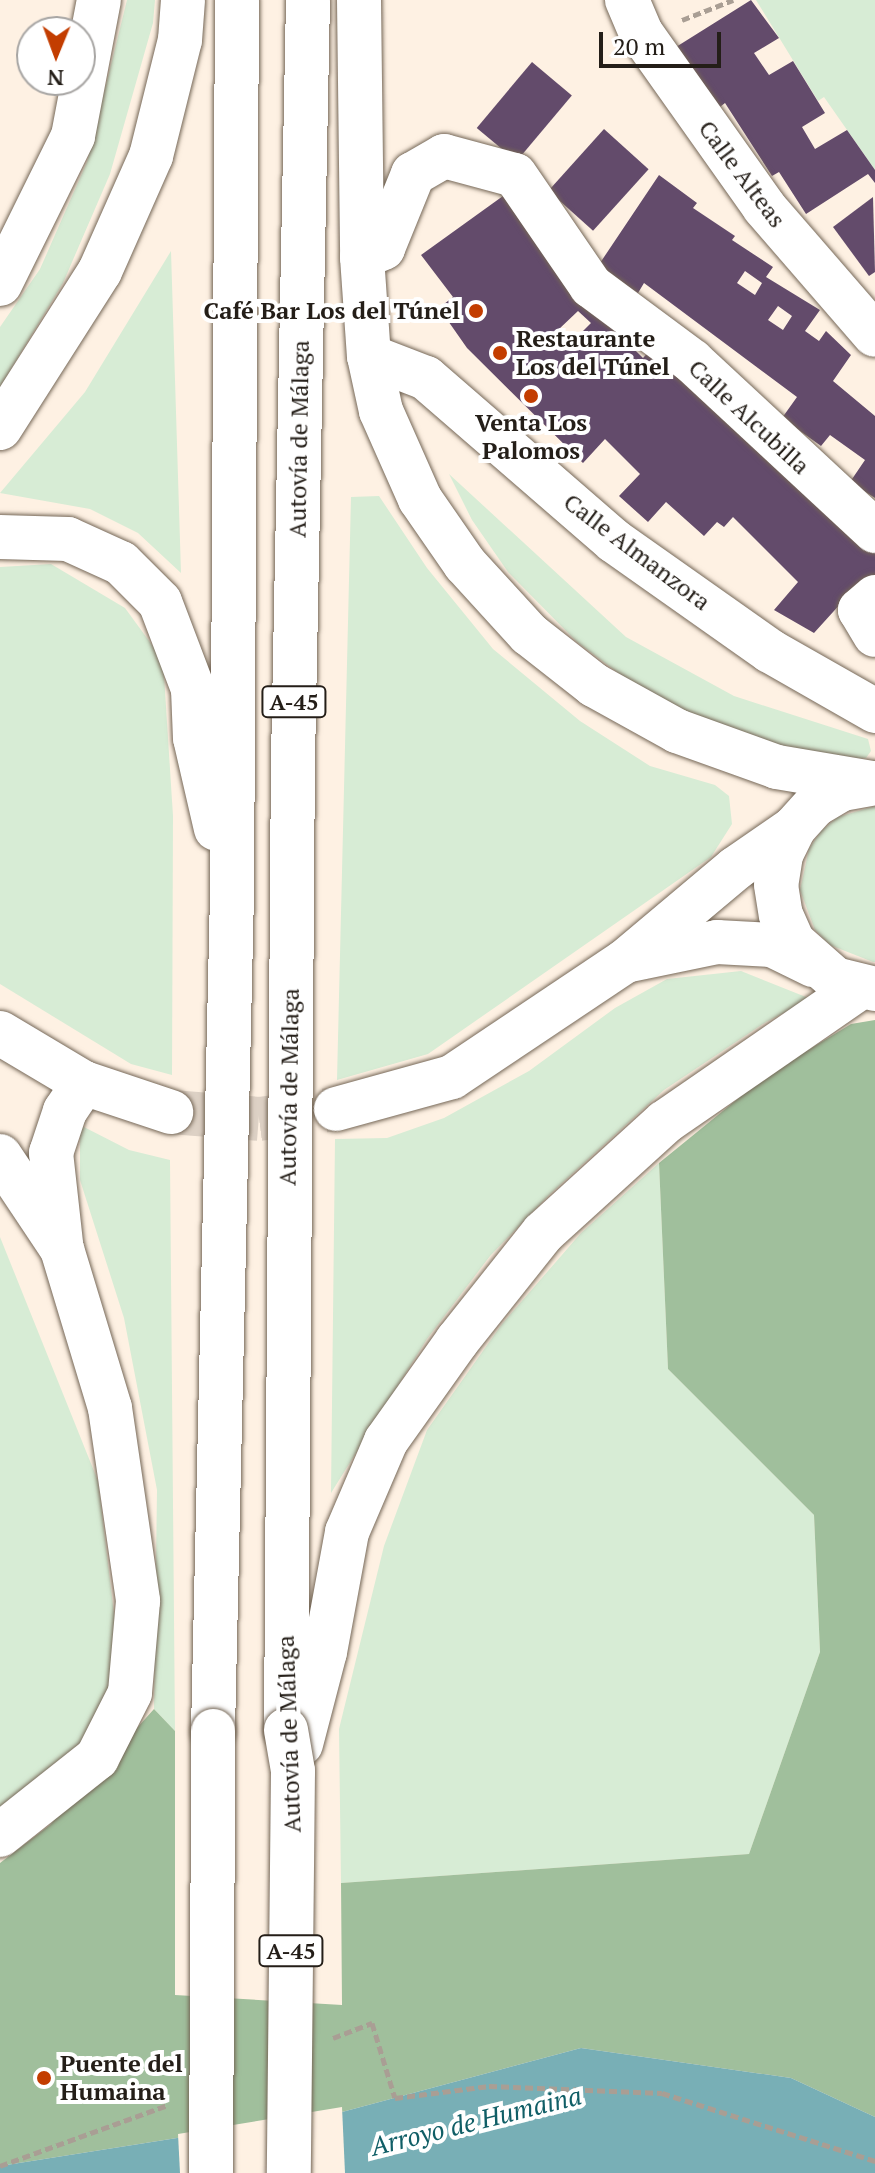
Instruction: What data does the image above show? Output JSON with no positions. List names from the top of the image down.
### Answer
{
  "streets": {
    "main road": [
      "Calle Alteas",
      "Calle Alcubilla",
      "Autovía de Málaga",
      "Calle Almanzora",
      "A-45"
    ]
  },
  "water": ["Arroyo de Humaina"],
  "places": [
    "Café Bar Los del Túnel",
    "Restaurante Los del Túnel",
    "Venta Los Palomos",
    "Puente del Humaina"
  ],
  "scale_bar": "20 m",
  "north": "bottom"
}
